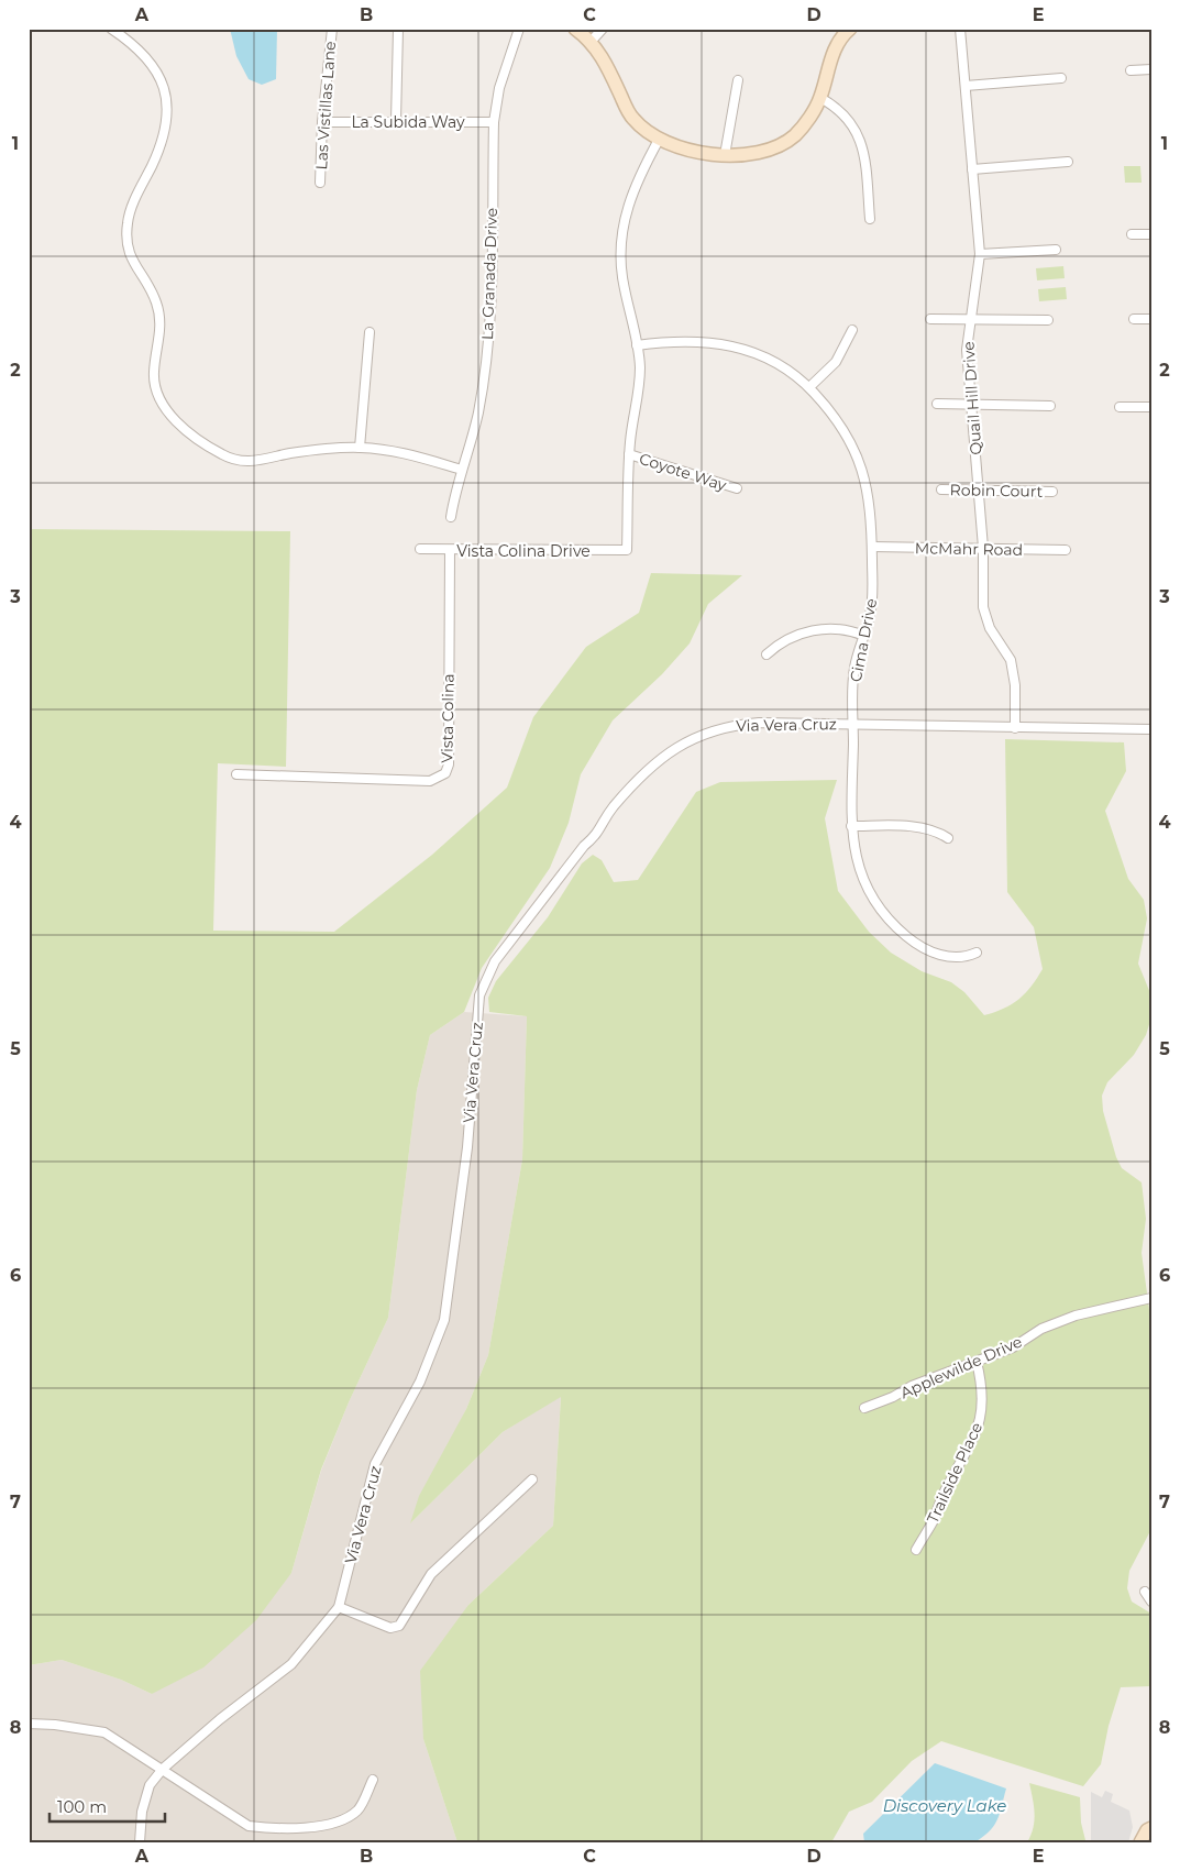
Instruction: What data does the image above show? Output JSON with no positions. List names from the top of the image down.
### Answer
{
  "streets": {
    "street": [
      "Las Vistillas Lane",
      "La Subida Way",
      "La Granada Drive",
      "Quail Hill Drive",
      "Coyote Way",
      "Robin Court",
      "McMahr Road",
      "Vista Colina Drive",
      "Cima Drive",
      "Vista Colina",
      "Via Vera Cruz",
      "Applewilde Drive",
      "Trailside Place"
    ]
  },
  "crossings": [
    ["Las Vistillas Lane", "La Subida Way"],
    ["La Subida Way", "La Granada Drive"],
    ["Quail Hill Drive", "Robin Court"],
    ["Quail Hill Drive", "McMahr Road"],
    ["Quail Hill Drive", "Via Vera Cruz"],
    ["Coyote Way", "Vista Colina Drive"],
    ["McMahr Road", "Cima Drive"],
    ["Vista Colina Drive", "Vista Colina"],
    ["Cima Drive", "Via Vera Cruz"],
    ["Applewilde Drive", "Trailside Place"]
  ],
  "water": ["Discovery Lake"],
  "scale_bar": "100 m",
  "grid": {
    "columns": [
      "A",
      "B",
      "C",
      "D",
      "E"
    ],
    "rows": [
      "1",
      "2",
      "3",
      "4",
      "5",
      "6",
      "7",
      "8"
    ]
  }
}
